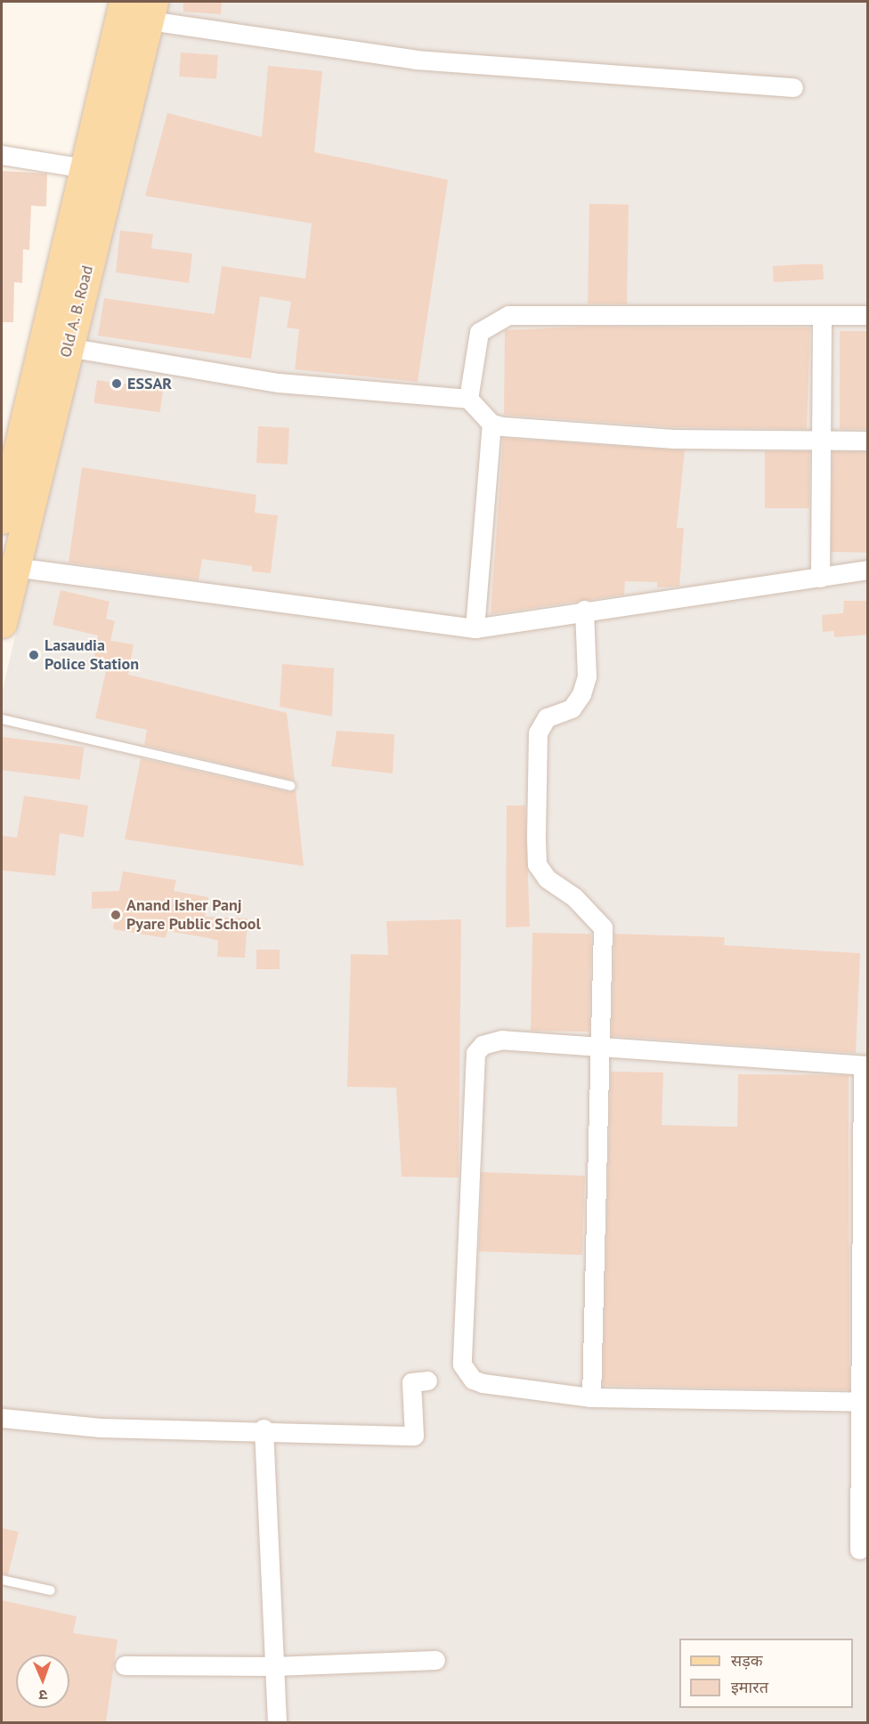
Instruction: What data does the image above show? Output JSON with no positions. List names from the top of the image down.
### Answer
{
  "streets": {
    "main road": ["Old A. B. Road"]
  },
  "places": ["ESSAR", "Lasaudia Police Station", "Anand Isher Panj Pyare Public School"],
  "legend": ["सड़क", "इमारत"],
  "north": "bottom"
}
